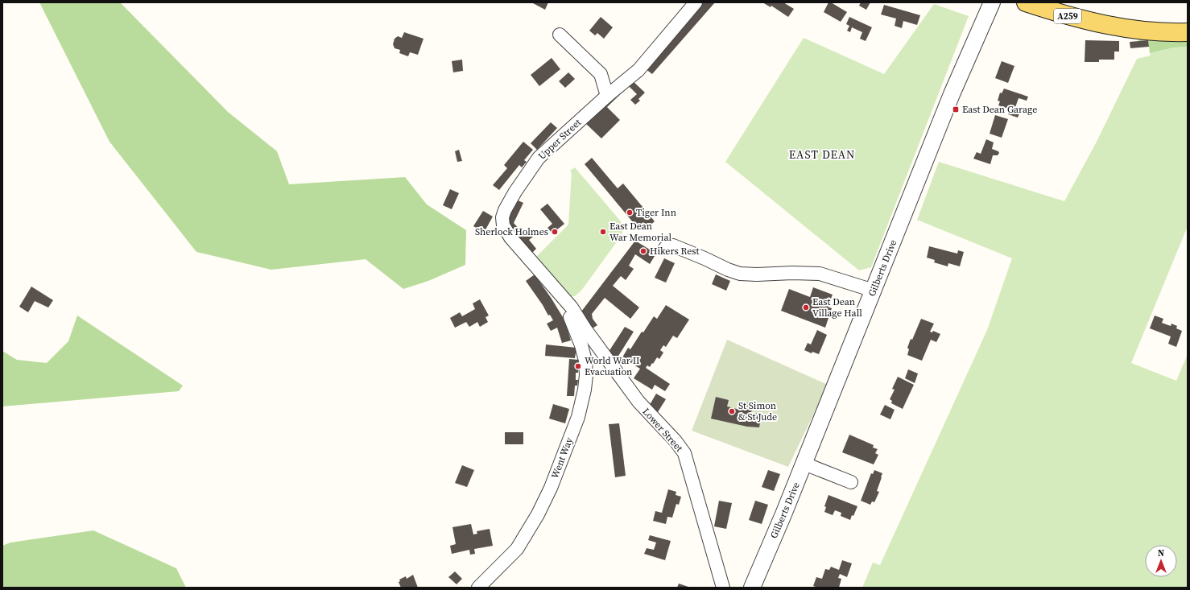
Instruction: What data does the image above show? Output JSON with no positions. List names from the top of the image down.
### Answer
{
  "streets": {
    "main road": ["A259"],
    "street": [
      "Upper Street",
      "Gilberts Drive",
      "Lower Street",
      "Went Way"
    ]
  },
  "crossings": [
    ["Upper Street", "Lower Street"],
    ["Upper Street", "Went Way"],
    ["Lower Street", "Went Way"]
  ],
  "districts": ["EAST DEAN"],
  "places": {
    "transit": ["East Dean Garage"],
    "other": [
      "Tiger Inn",
      "Sherlock Holmes",
      "East Dean War Memorial",
      "Hikers Rest",
      "East Dean Village Hall",
      "World War II Evacuation",
      "St Simon & St Jude"
    ]
  },
  "north": "top"
}
